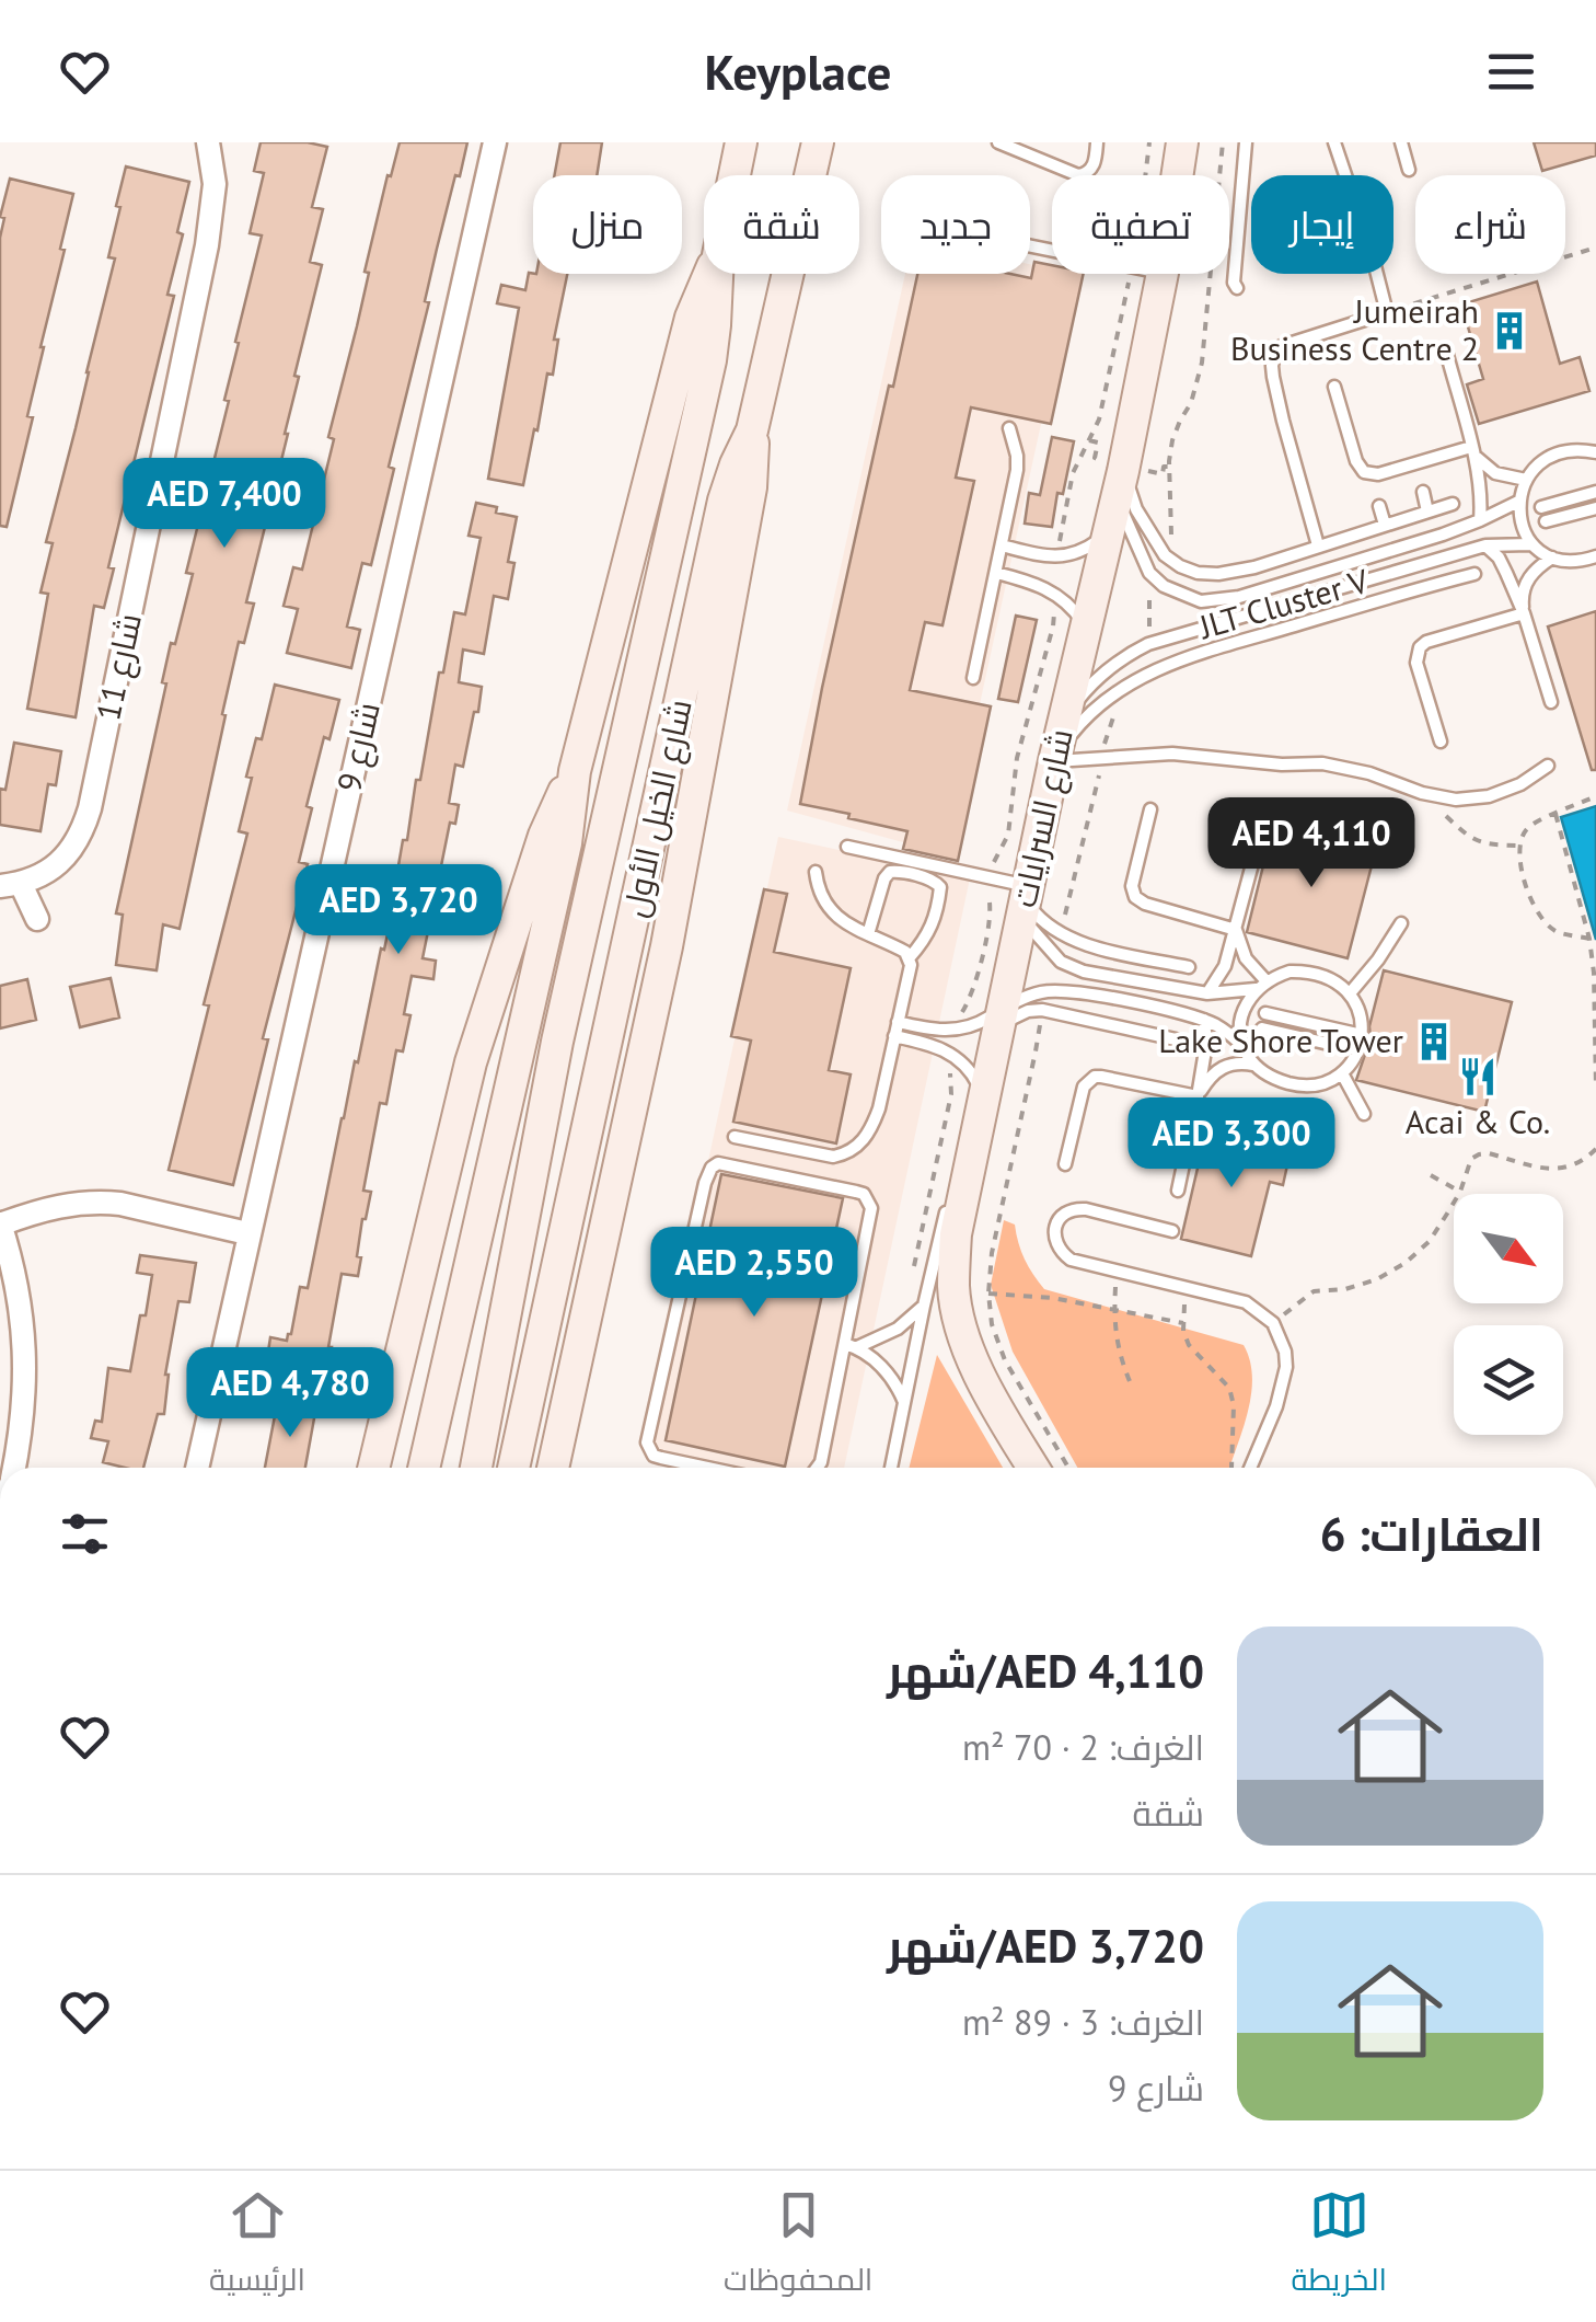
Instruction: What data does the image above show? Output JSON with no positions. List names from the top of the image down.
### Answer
{
  "streets": {
    "main road": ["شارع الخيل الأول", "شارع السرايات"],
    "street": ["شارع 11", "شارع 9"],
    "lane": ["JLT Cluster V"]
  },
  "crossings": [
    ["JLT Cluster V", "شارع السرايات"]
  ],
  "places": {
    "building": ["Jumeirah Business Centre 2", "Lake Shore Tower"],
    "restaurant": ["Acai & Co."]
  },
  "north": "bottom right",
  "page": {
    "header": "Keyplace",
    "chip": [
      "شراء",
      "إيجار",
      "تصفية",
      "جديد",
      "شقة",
      "منزل"
    ],
    "price": [
      "AED 7,400",
      "AED 4,110",
      "AED 3,720",
      "AED 3,300",
      "AED 2,550",
      "AED 4,780"
    ],
    "heading": "العقارات: 6",
    "list": [
      {
        "name": "AED 4,110/شهر",
        "note": "الغرف: 2 · 70 m² · شقة"
      },
      {
        "name": "AED 3,720/شهر",
        "note": "الغرف: 3 · 89 m² · شارع 9"
      }
    ],
    "tabs": ["الخريطة", "المحفوظات", "الرئيسية"]
  }
}
